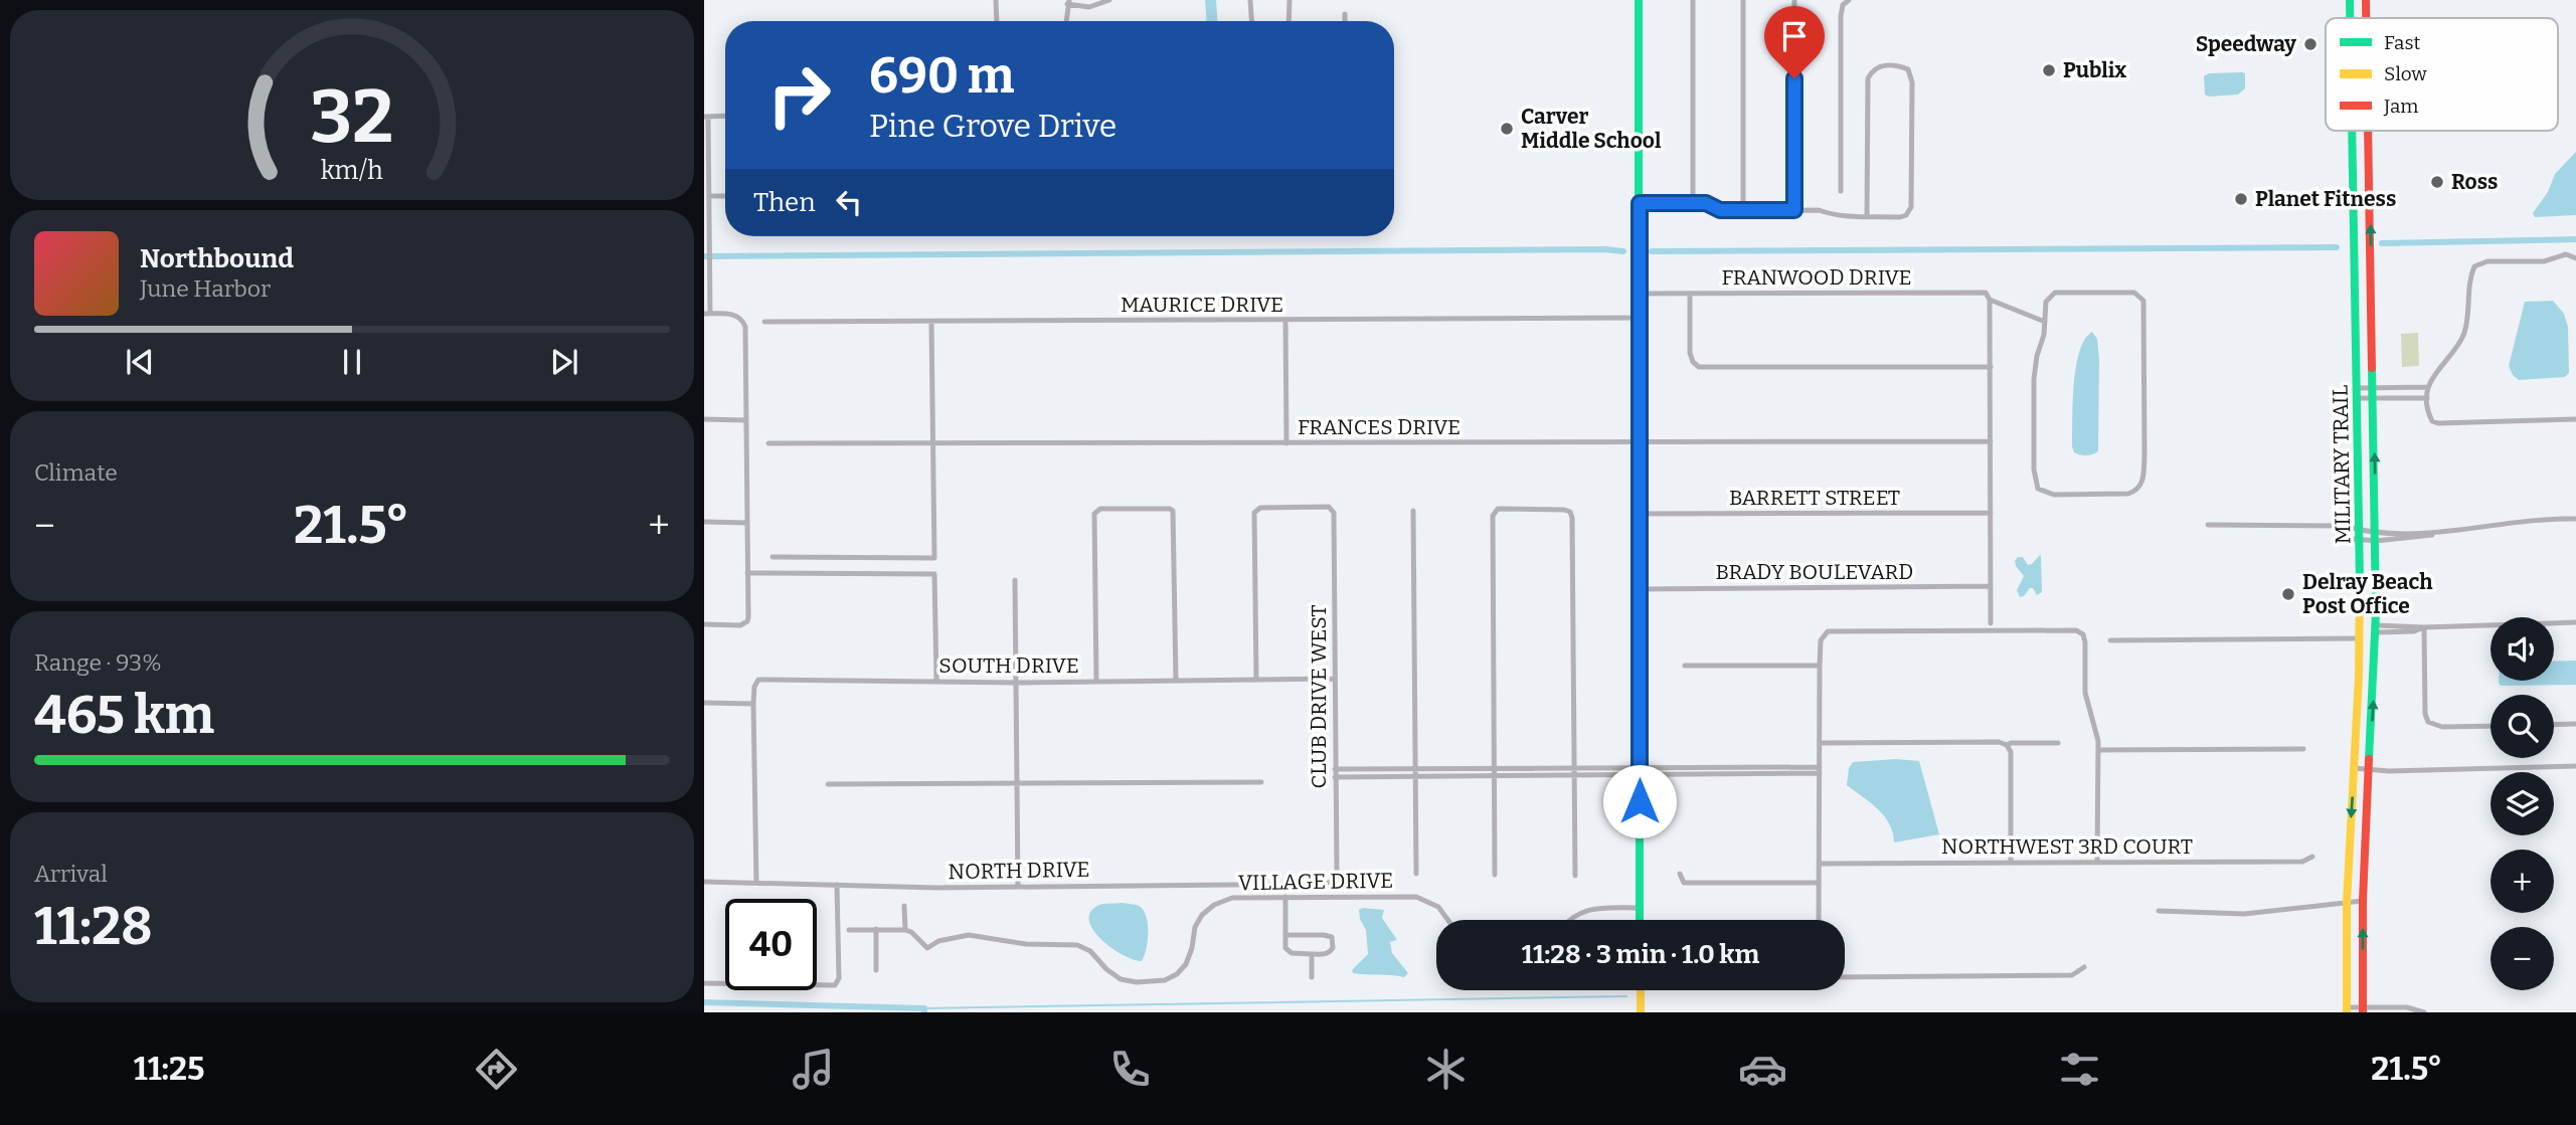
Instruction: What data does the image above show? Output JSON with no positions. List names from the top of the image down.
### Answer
{
  "streets": {
    "main road": ["MILITARY TRAIL"],
    "street": [
      "FRANWOOD DRIVE",
      "MAURICE DRIVE",
      "FRANCES DRIVE",
      "BARRETT STREET",
      "BRADY BOULEVARD",
      "SOUTH DRIVE",
      "CLUB DRIVE WEST",
      "NORTHWEST 3RD COURT",
      "NORTH DRIVE",
      "VILLAGE DRIVE"
    ]
  },
  "crossings": [
    ["SOUTH DRIVE", "CLUB DRIVE WEST"],
    ["CLUB DRIVE WEST", "NORTH DRIVE"]
  ],
  "places": [
    "Speedway",
    "Publix",
    "Carver Middle School",
    "Ross",
    "Planet Fitness",
    "Delray Beach Post Office"
  ],
  "legend": ["Fast", "Slow", "Jam"],
  "page": {
    "turn": ["690 m", "Pine Grove Drive"],
    "then": "Then",
    "song": ["Northbound", "June Harbor"],
    "tile": [
      "Climate",
      ["Range · 93%", "465 km"],
      ["Arrival", "11:28"]
    ],
    "heat": ["−", "21.5°", "+"],
    "map_buttons": ["+", "−"],
    "limit": "40",
    "trip": "11:28 · 3 min · 1.0 km",
    "tabs": ["11:25", "21.5°"],
    "gauge": ["32", "km/h"]
  }
}
